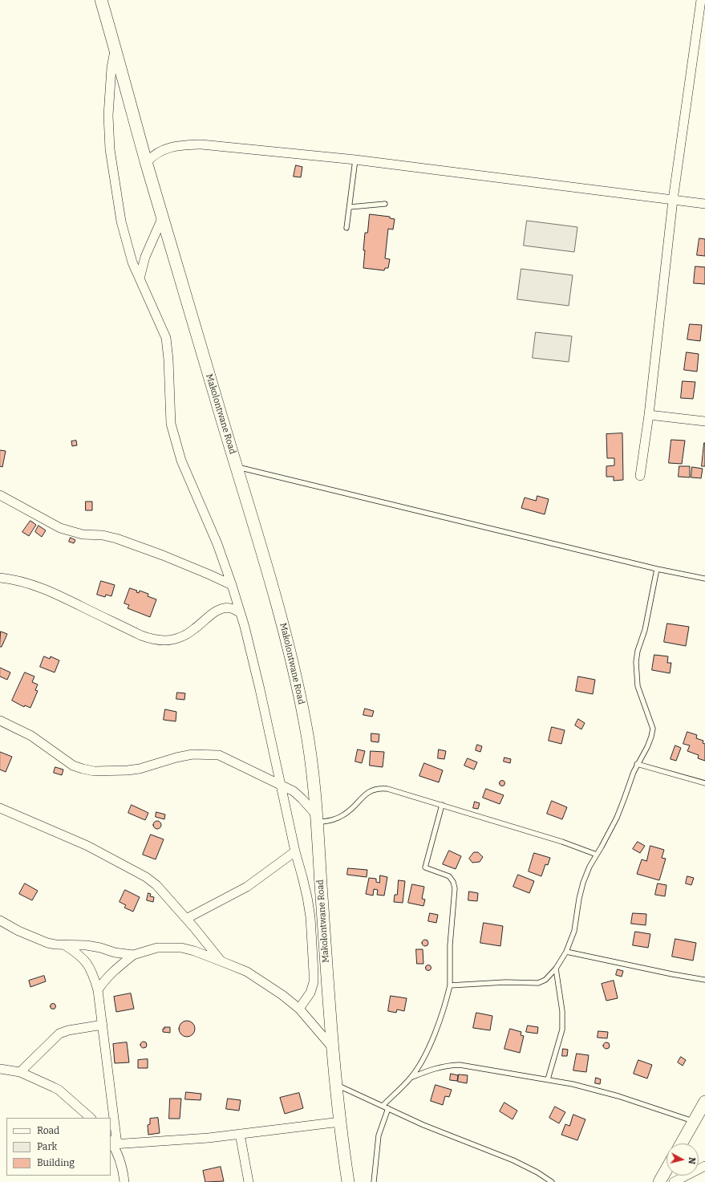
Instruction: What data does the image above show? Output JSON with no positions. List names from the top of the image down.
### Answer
{
  "streets": {
    "main road": ["Makolontwane Road"]
  },
  "legend": ["Road", "Park", "Building"],
  "north": "right"
}
